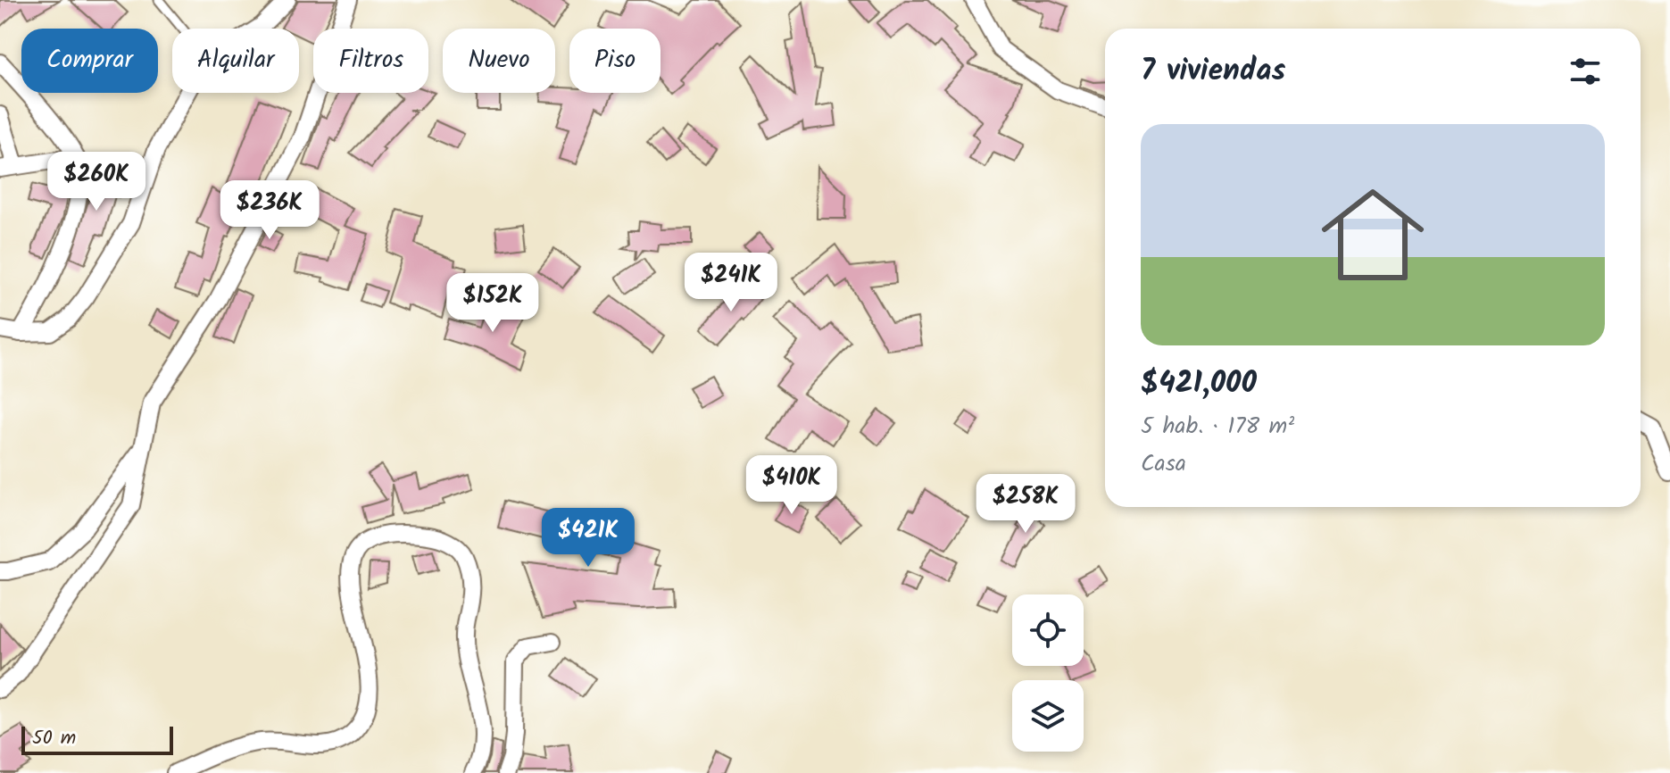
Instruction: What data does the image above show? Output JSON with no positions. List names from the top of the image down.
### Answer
{
  "scale_bar": "50 m",
  "page": {
    "chip": [
      "Comprar",
      "Alquilar",
      "Filtros",
      "Nuevo",
      "Piso"
    ],
    "heading": "7 viviendas",
    "list": [
      {
        "name": "$421,000",
        "note": "5 hab. · 178 m² · Casa"
      }
    ],
    "price": [
      "$260K",
      "$236K",
      "$241K",
      "$152K",
      "$410K",
      "$258K",
      "$421K"
    ],
    "scale": "50 m"
  }
}
